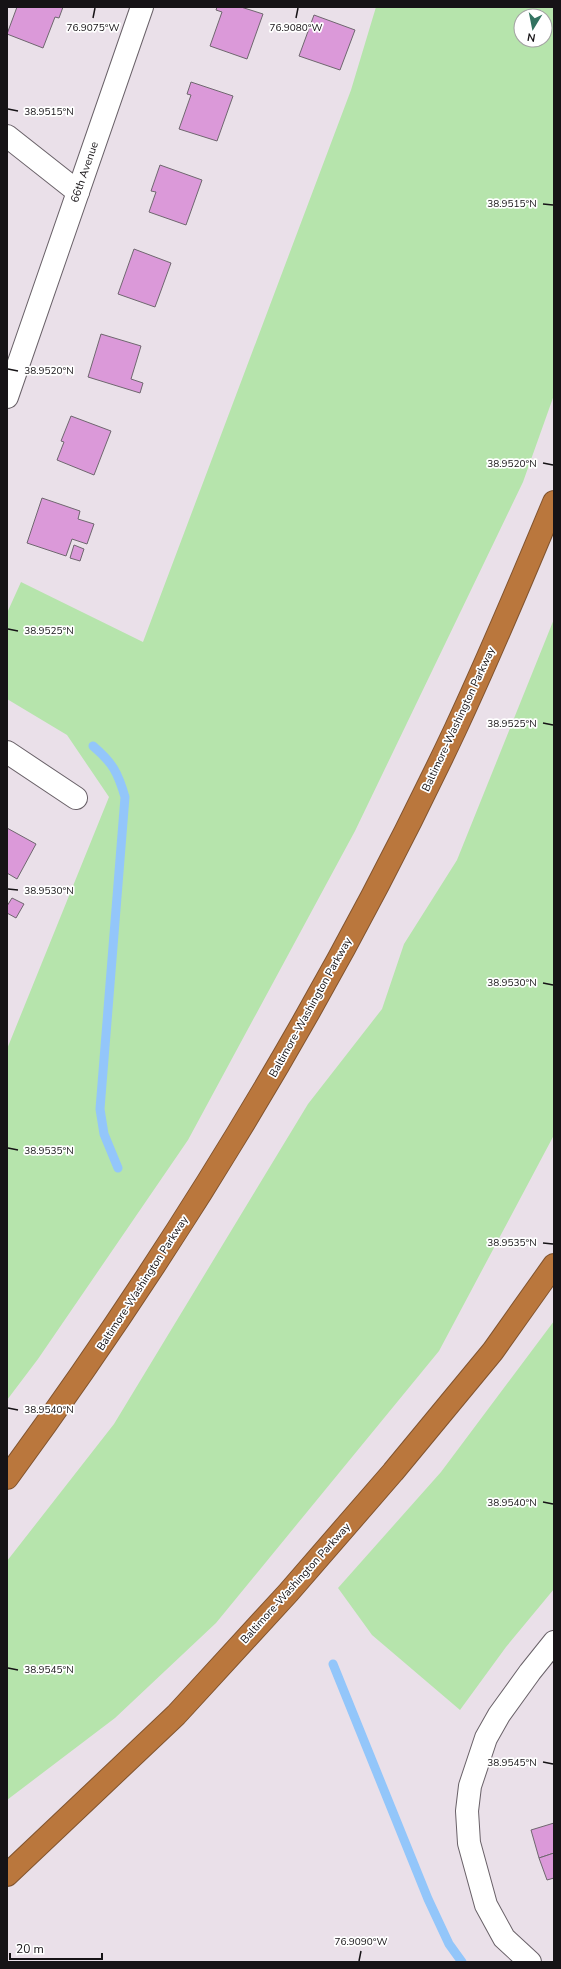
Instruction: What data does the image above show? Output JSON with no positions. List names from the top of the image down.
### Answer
{
  "streets": {
    "highway": ["Baltimore-Washington Parkway"],
    "street": ["66th Avenue"]
  },
  "scale_bar": "20 m",
  "north": "bottom",
  "coordinates": [
    "76.9080°W",
    "76.9075°W",
    "38.9515°N",
    "38.9520°N",
    "38.9525°N",
    "38.9530°N",
    "38.9535°N",
    "38.9540°N",
    "38.9545°N",
    "76.9090°W"
  ]
}
